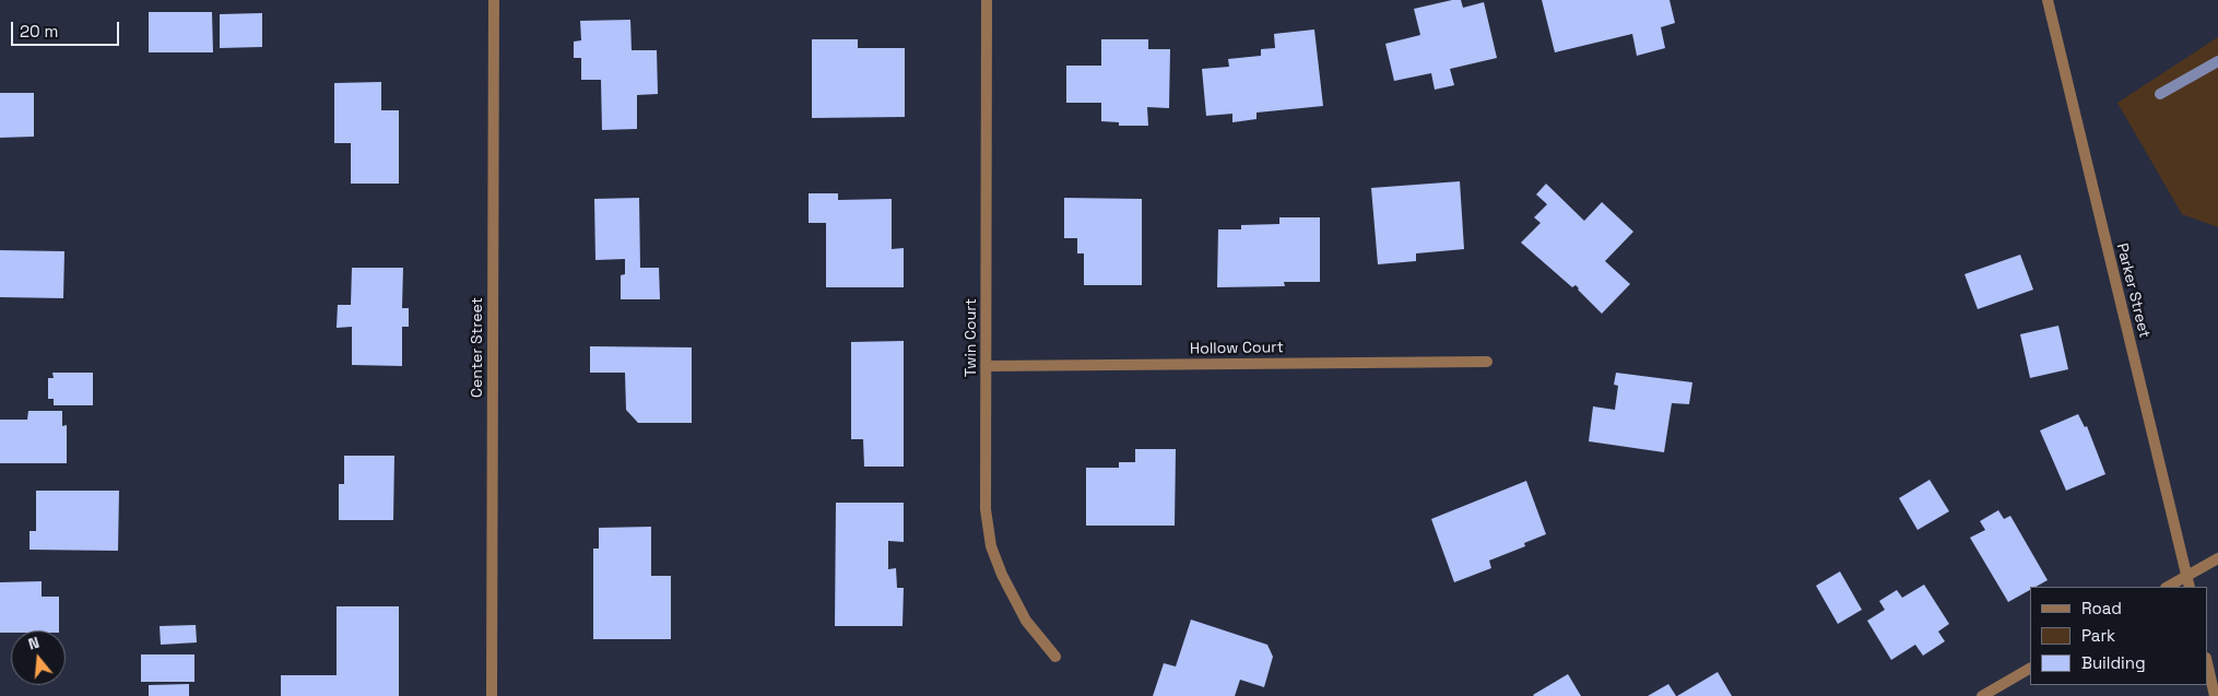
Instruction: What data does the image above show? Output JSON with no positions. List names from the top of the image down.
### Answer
{
  "streets": {
    "street": [
      "Parker Street",
      "Twin Court",
      "Center Street",
      "Hollow Court"
    ]
  },
  "crossings": [
    ["Twin Court", "Hollow Court"]
  ],
  "legend": ["Road", "Park", "Building"],
  "scale_bar": "20 m",
  "north": "top"
}
